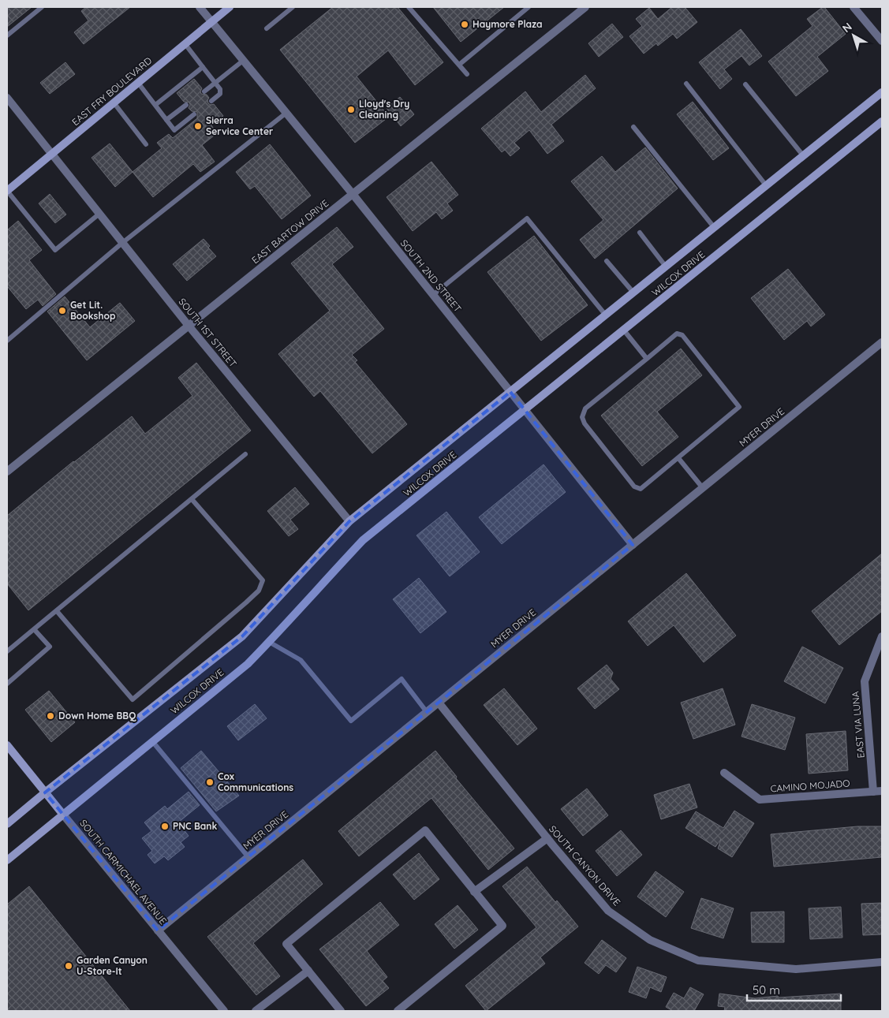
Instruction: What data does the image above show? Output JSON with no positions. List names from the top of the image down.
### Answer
{
  "streets": {
    "street": [
      "EAST FRY BOULEVARD",
      "EAST BARTOW DRIVE",
      "WILCOX DRIVE",
      "SOUTH 2ND STREET",
      "SOUTH 1ST STREET",
      "MYER DRIVE",
      "EAST VIA LUNA",
      "CAMINO MOJADO",
      "SOUTH CANYON DRIVE",
      "SOUTH CARMICHAEL AVENUE"
    ]
  },
  "crossings": [
    ["EAST FRY BOULEVARD", "SOUTH 2ND STREET"],
    ["EAST FRY BOULEVARD", "SOUTH 1ST STREET"],
    ["EAST BARTOW DRIVE", "SOUTH 2ND STREET"],
    ["EAST BARTOW DRIVE", "SOUTH 1ST STREET"],
    ["WILCOX DRIVE", "SOUTH 2ND STREET"],
    ["WILCOX DRIVE", "SOUTH 1ST STREET"],
    ["WILCOX DRIVE", "SOUTH CARMICHAEL AVENUE"],
    ["SOUTH 2ND STREET", "MYER DRIVE"],
    ["MYER DRIVE", "SOUTH CANYON DRIVE"],
    ["MYER DRIVE", "SOUTH CARMICHAEL AVENUE"],
    ["EAST VIA LUNA", "CAMINO MOJADO"]
  ],
  "places": [
    "Haymore Plaza",
    "Lloyd's Dry Cleaning",
    "Sierra Service Center",
    "Get Lit. Bookshop",
    "Down Home BBQ",
    "Cox Communications",
    "PNC Bank",
    "Garden Canyon U-Store-It"
  ],
  "scale_bar": "50 m",
  "north": "top left"
}
